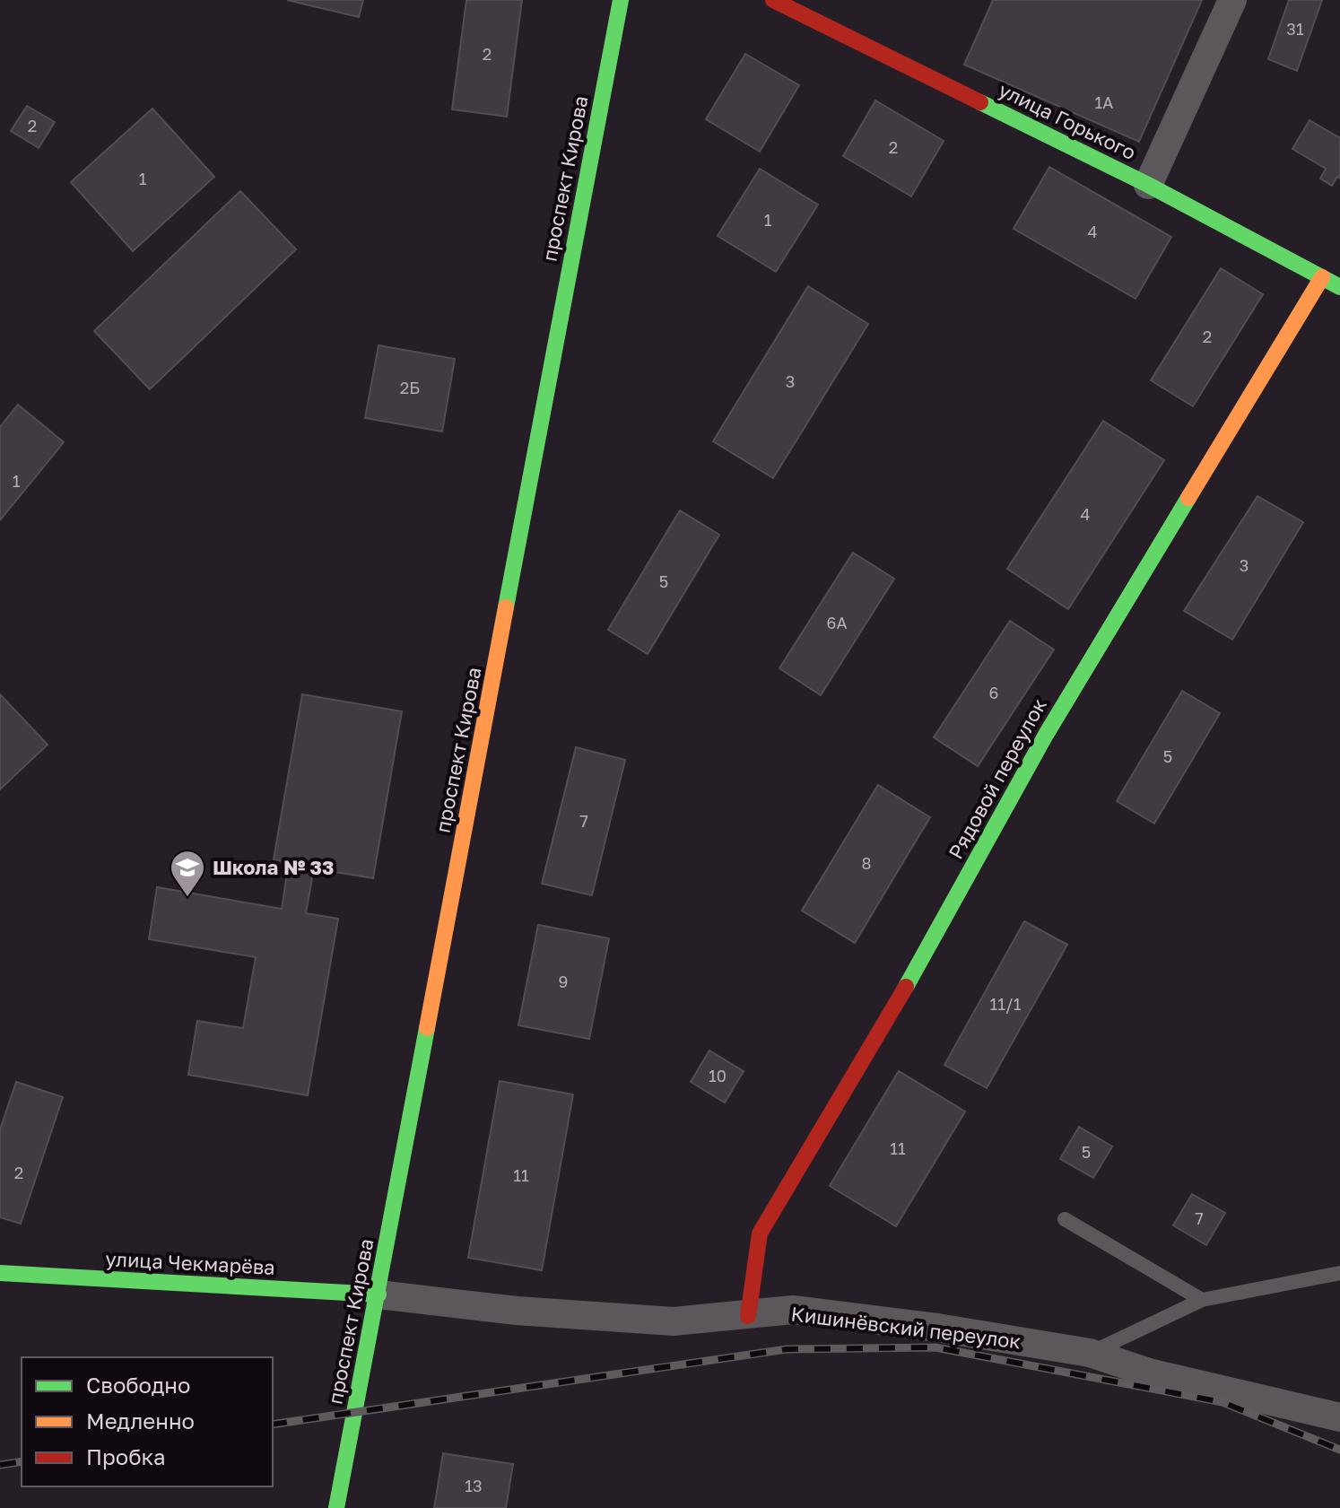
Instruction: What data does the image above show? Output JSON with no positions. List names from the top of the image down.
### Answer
{
  "streets": {
    "street": [
      "улица Горького",
      "проспект Кирова",
      "Рядовой переулок",
      "улица Чекмарёва",
      "Кишинёвский переулок"
    ]
  },
  "crossings": [
    ["улица Горького", "Рядовой переулок"],
    ["проспект Кирова", "улица Чекмарёва"],
    ["проспект Кирова", "Кишинёвский переулок"],
    ["Рядовой переулок", "Кишинёвский переулок"],
    ["улица Чекмарёва", "Кишинёвский переулок"]
  ],
  "places": {
    "school or university": ["Школа № 33"]
  },
  "house_numbers": [
    "31",
    "2",
    "1А",
    "2",
    "2",
    "1",
    "1",
    "4",
    "2",
    "3",
    "2Б",
    "1",
    "4",
    "3",
    "5",
    "6А",
    "6",
    "5",
    "7",
    "8",
    "9",
    "11/1",
    "10",
    "11",
    "5",
    "2",
    "11",
    "7",
    "13"
  ],
  "legend": ["Свободно", "Медленно", "Пробка"]
}
